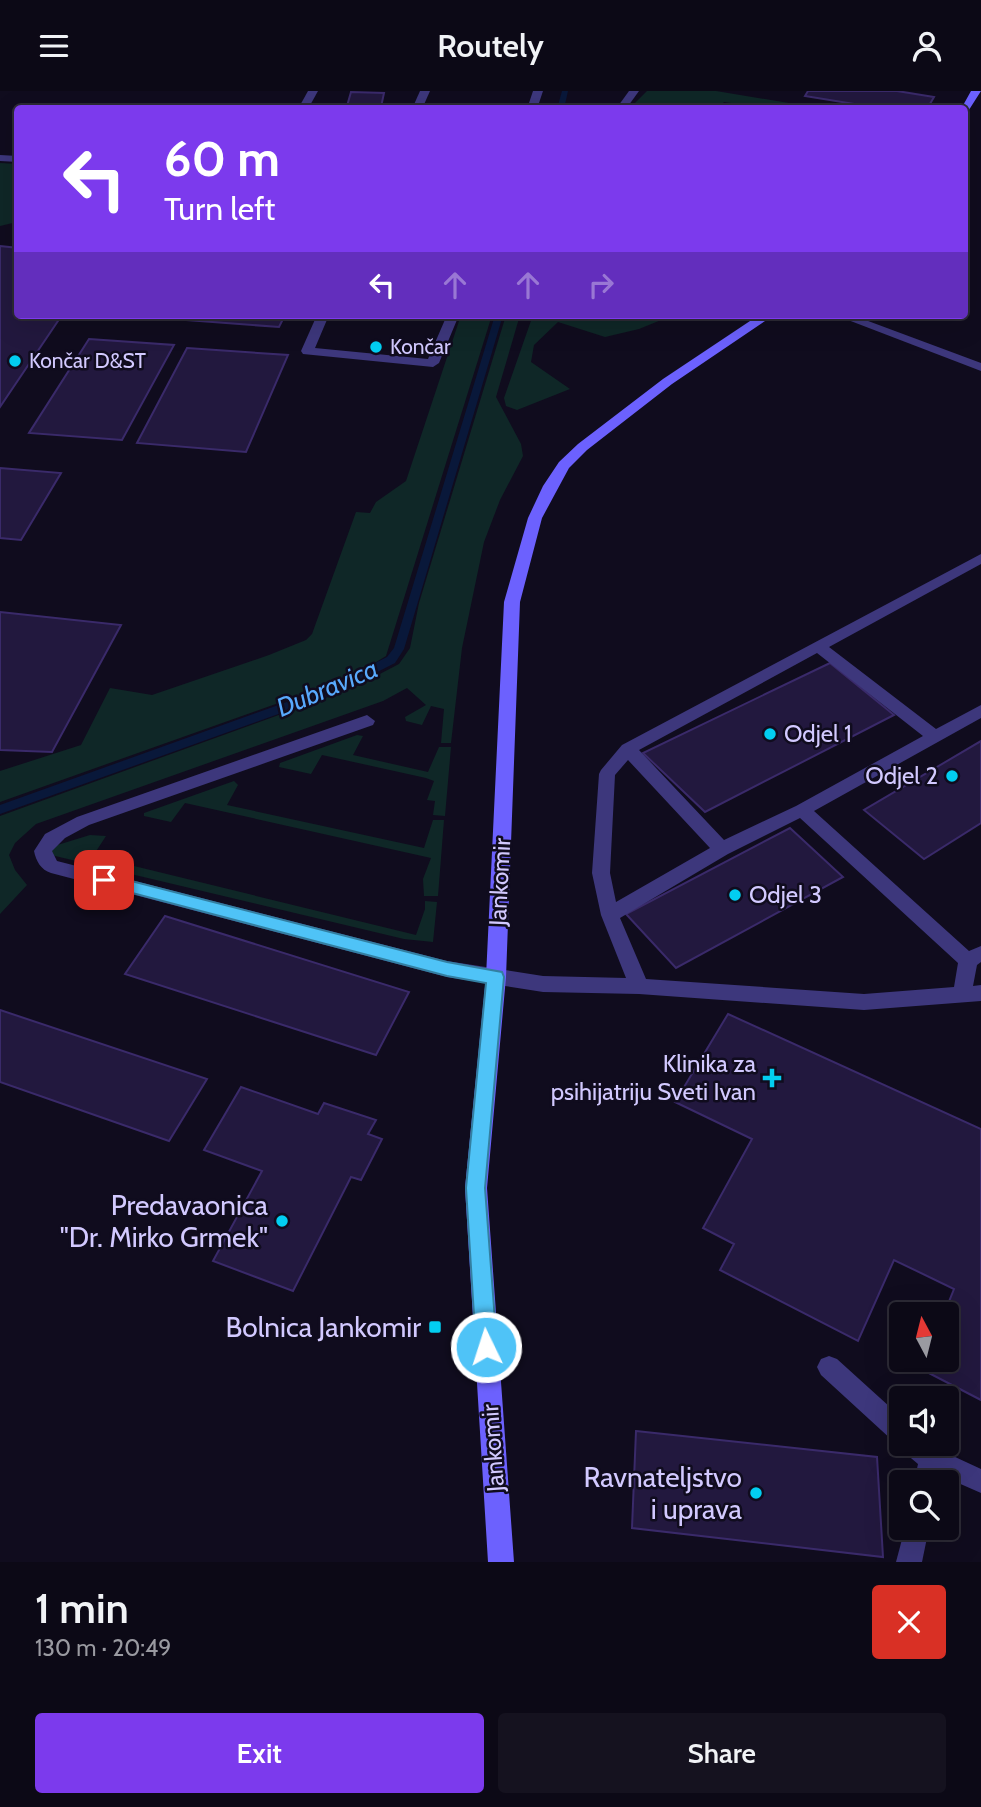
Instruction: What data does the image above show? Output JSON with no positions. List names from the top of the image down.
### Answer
{
  "streets": {
    "street": ["Jankomir"]
  },
  "water": ["Dubravica"],
  "places": {
    "other": [
      "Končar",
      "Končar D&ST",
      "Odjel 1",
      "Odjel 2",
      "Odjel 3",
      "Predavaonica \"Dr. Mirko Grmek\"",
      "Ravnateljstvo i uprava"
    ],
    "health": ["Klinika za psihijatriju Sveti Ivan"],
    "transit": ["Bolnica Jankomir"]
  },
  "north": "top",
  "page": {
    "header": "Routely",
    "turn": ["60 m", "Turn left"],
    "heading": ["1 min", "130 m · 20:49"],
    "buttons": ["Exit", "Share"]
  }
}
